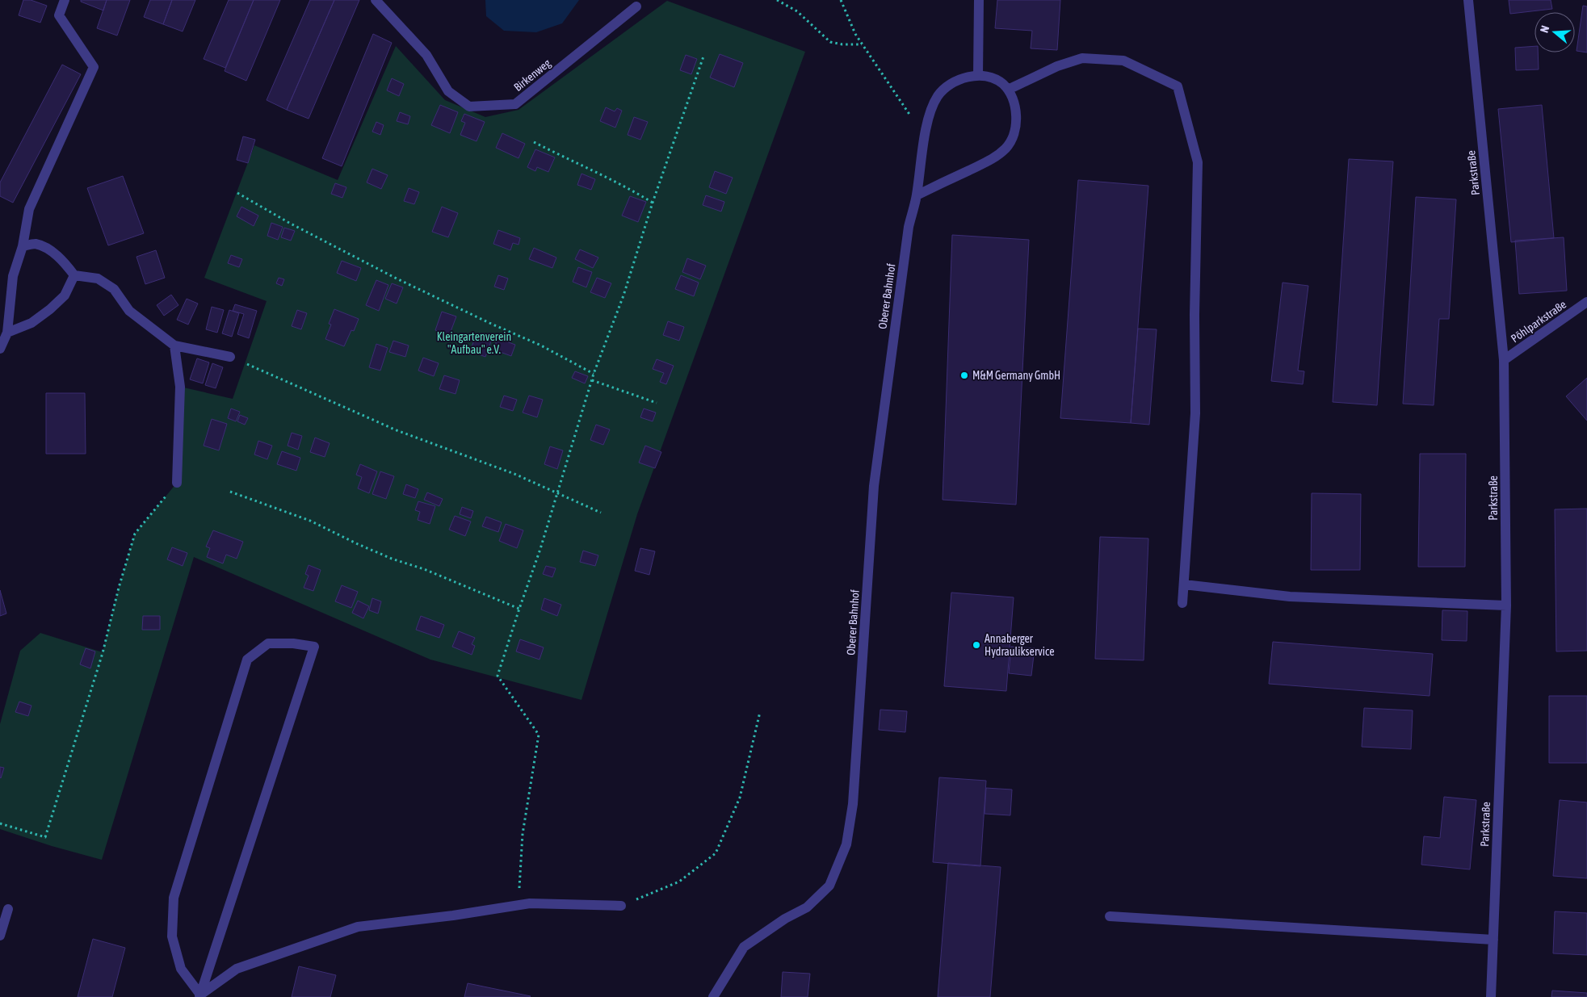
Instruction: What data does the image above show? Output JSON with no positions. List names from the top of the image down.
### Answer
{
  "streets": {
    "street": [
      "Birkenweg",
      "Parkstraße",
      "Oberer Bahnhof",
      "Pöhlparkstraße"
    ]
  },
  "crossings": [
    ["Parkstraße", "Pöhlparkstraße"]
  ],
  "parks": ["Kleingartenverein \"Aufbau\" e.V."],
  "places": ["M&M Germany GmbH", "Annaberger Hydraulikservice"],
  "north": "left"
}
